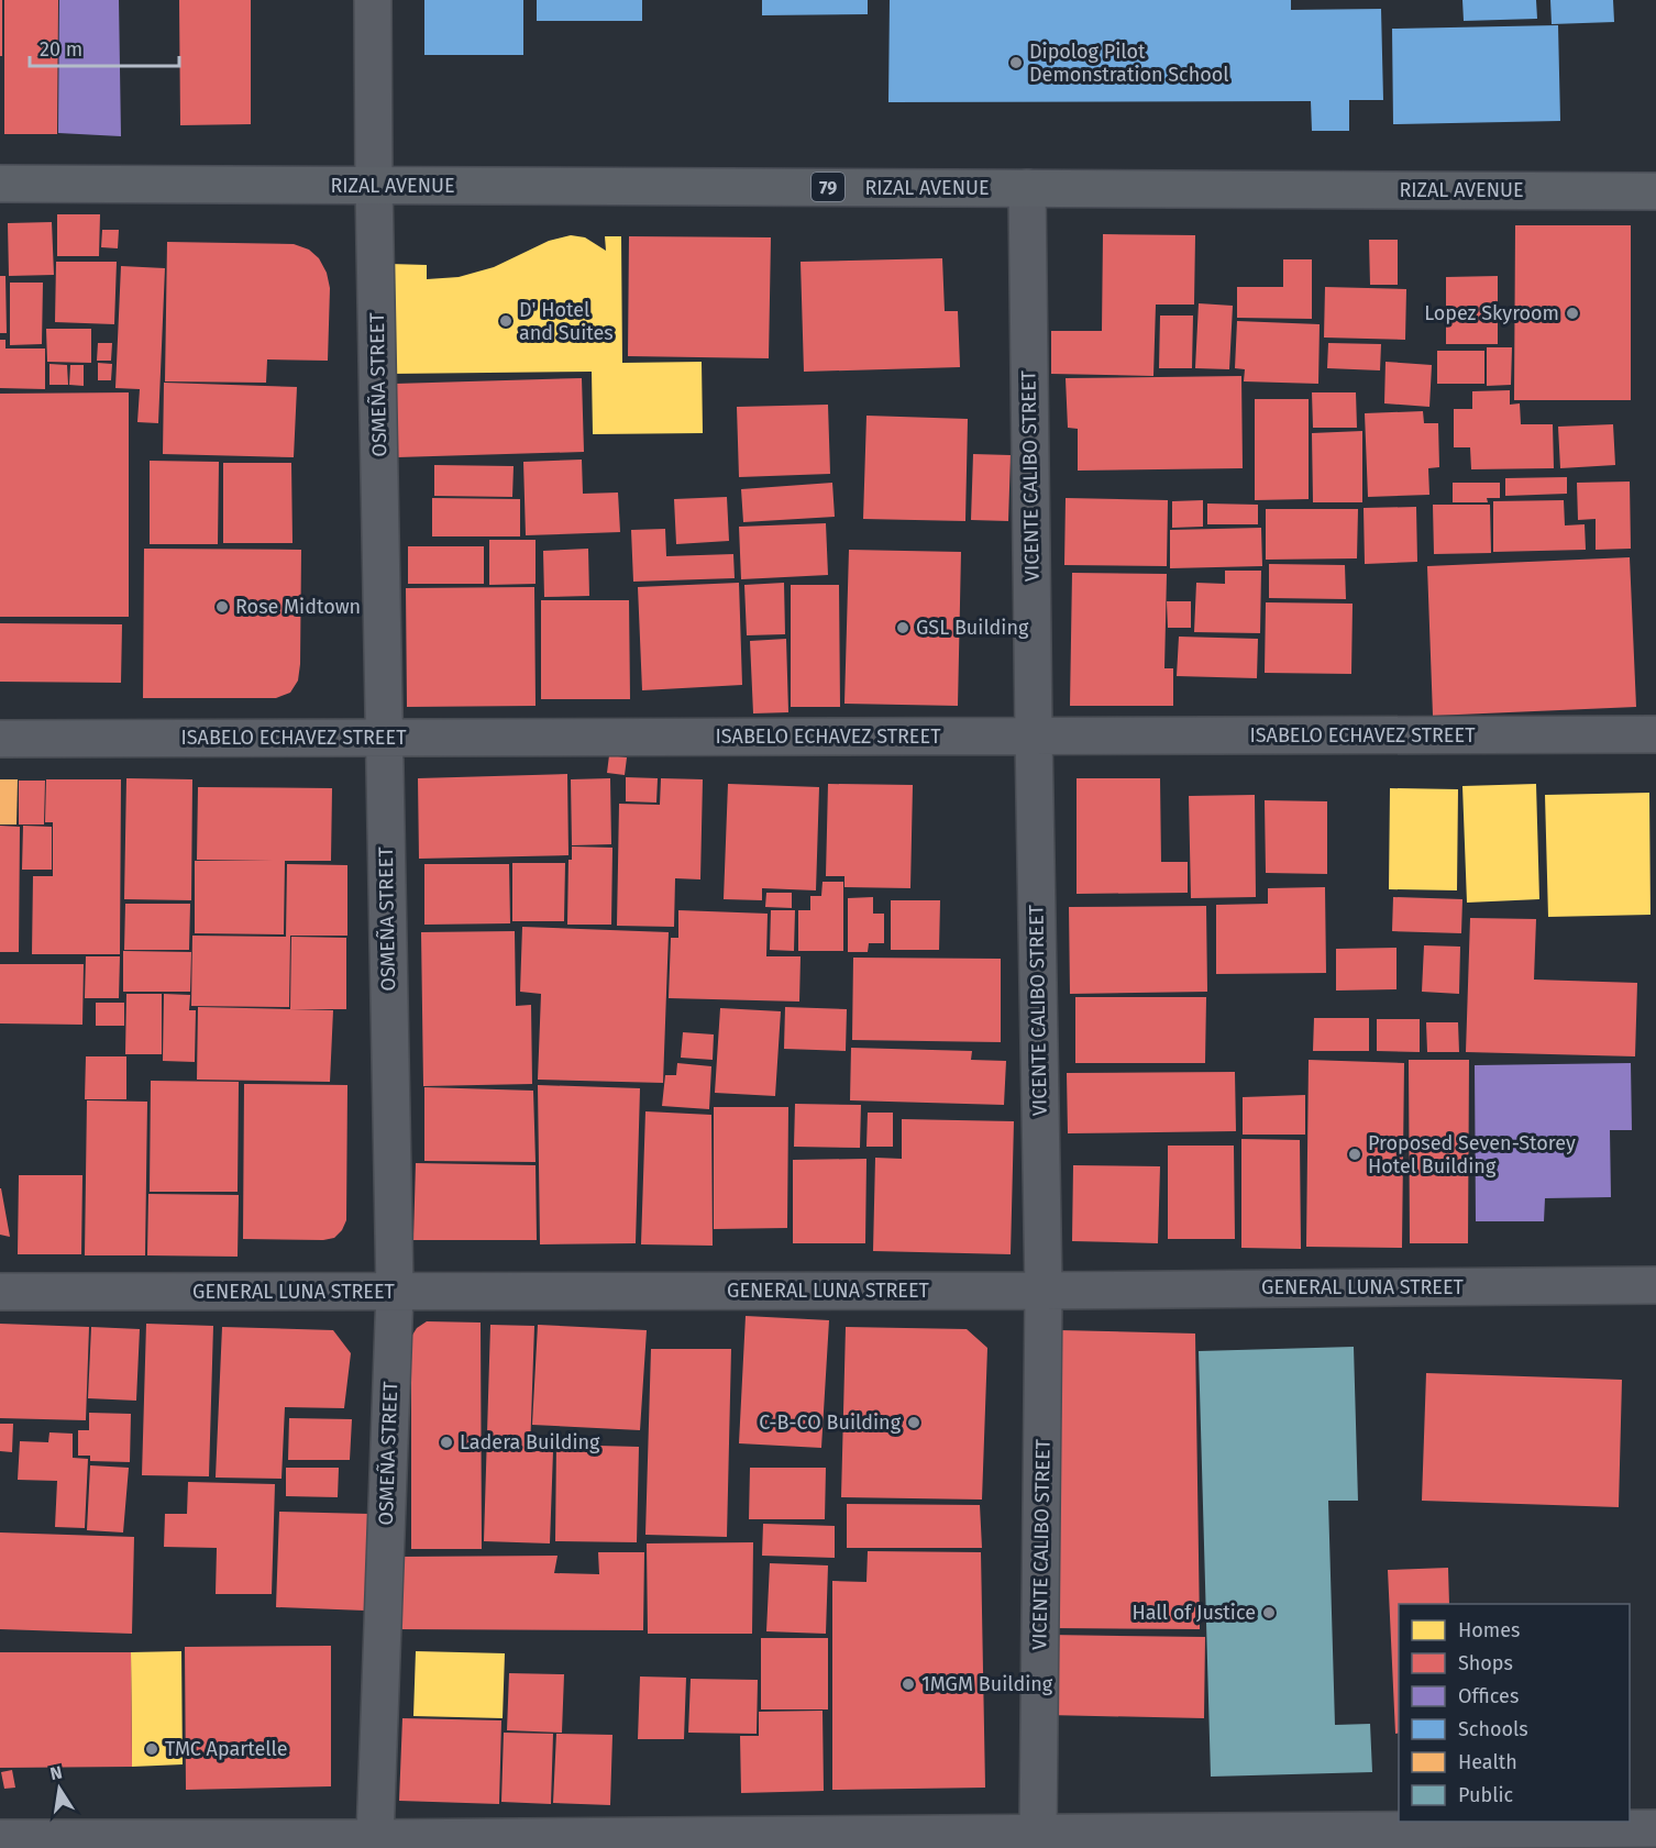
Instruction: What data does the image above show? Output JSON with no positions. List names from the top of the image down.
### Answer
{
  "streets": {
    "main road": ["RIZAL AVENUE", "79"],
    "street": [
      "OSMEÑA STREET",
      "VICENTE CALIBO STREET",
      "ISABELO ECHAVEZ STREET",
      "GENERAL LUNA STREET"
    ]
  },
  "crossings": [
    ["RIZAL AVENUE", "OSMEÑA STREET"],
    ["RIZAL AVENUE", "VICENTE CALIBO STREET"],
    ["OSMEÑA STREET", "ISABELO ECHAVEZ STREET"],
    ["OSMEÑA STREET", "GENERAL LUNA STREET"],
    ["VICENTE CALIBO STREET", "ISABELO ECHAVEZ STREET"],
    ["VICENTE CALIBO STREET", "GENERAL LUNA STREET"]
  ],
  "places": [
    "Dipolog Pilot Demonstration School",
    "Lopez Skyroom",
    "D' Hotel and Suites",
    "Rose Midtown",
    "GSL Building",
    "Proposed Seven-Storey Hotel Building",
    "C-B-CO Building",
    "Ladera Building",
    "Hall of Justice",
    "1MGM Building",
    "TMC Apartelle"
  ],
  "legend": [
    "Homes",
    "Shops",
    "Offices",
    "Schools",
    "Health",
    "Public"
  ],
  "scale_bar": "20 m",
  "north": "top"
}
